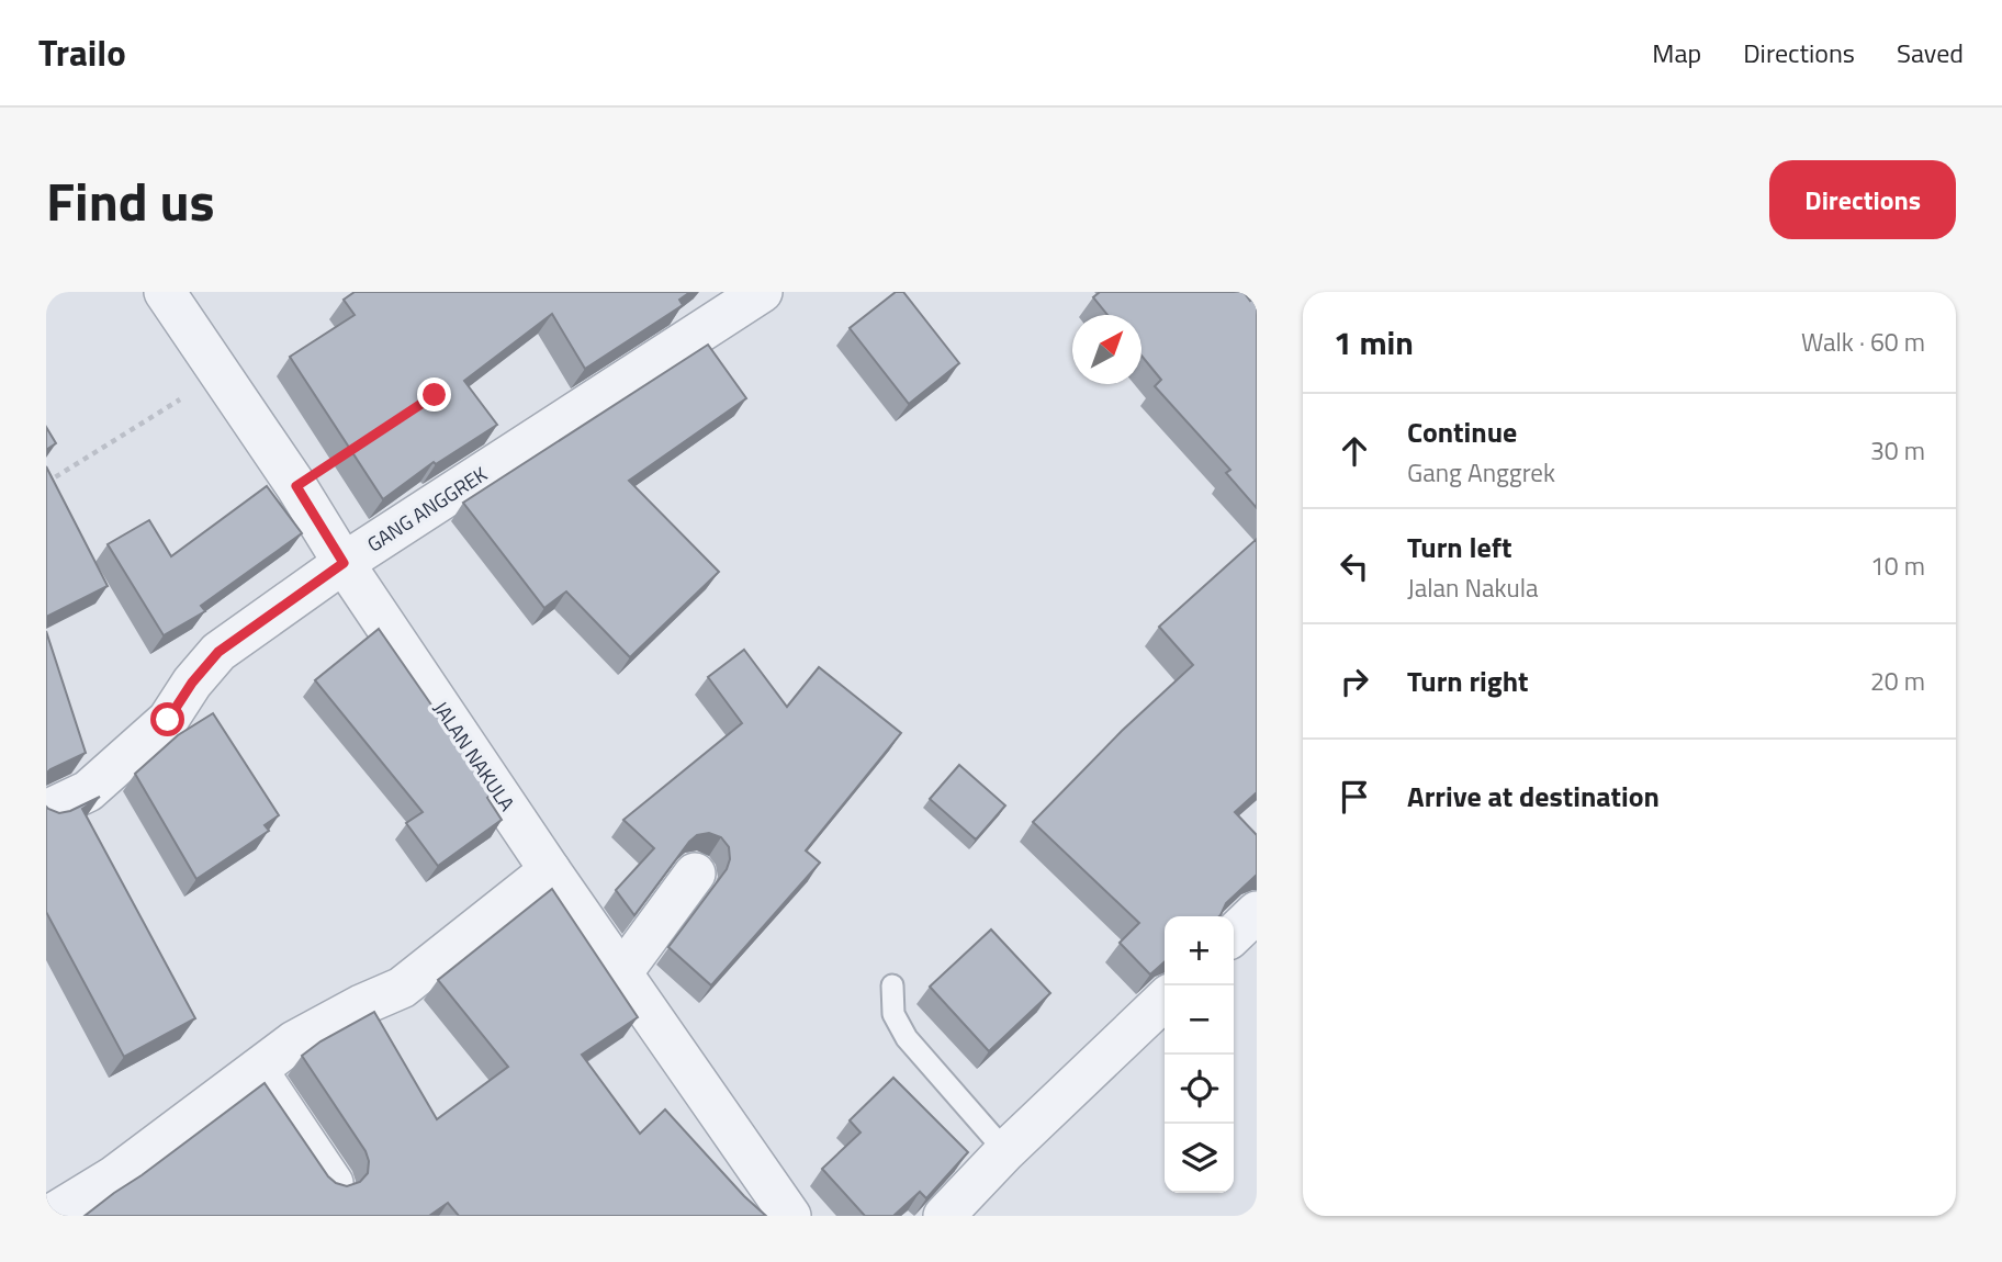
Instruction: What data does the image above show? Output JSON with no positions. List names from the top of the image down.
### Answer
{
  "streets": {
    "street": ["GANG ANGGREK", "JALAN NAKULA"]
  },
  "crossings": [
    ["GANG ANGGREK", "JALAN NAKULA"]
  ],
  "north": "top right",
  "page": {
    "header": "Trailo",
    "nav": ["Map", "Directions", "Saved"],
    "title": "Find us",
    "buttons": "Directions",
    "heading": ["1 min", "Walk · 60 m"],
    "list": [
      ["Continue", "Gang Anggrek", "30 m"],
      ["Turn left", "Jalan Nakula", "10 m"],
      ["Turn right", "20 m"],
      "Arrive at destination"
    ],
    "map_buttons": ["+", "−"]
  }
}
